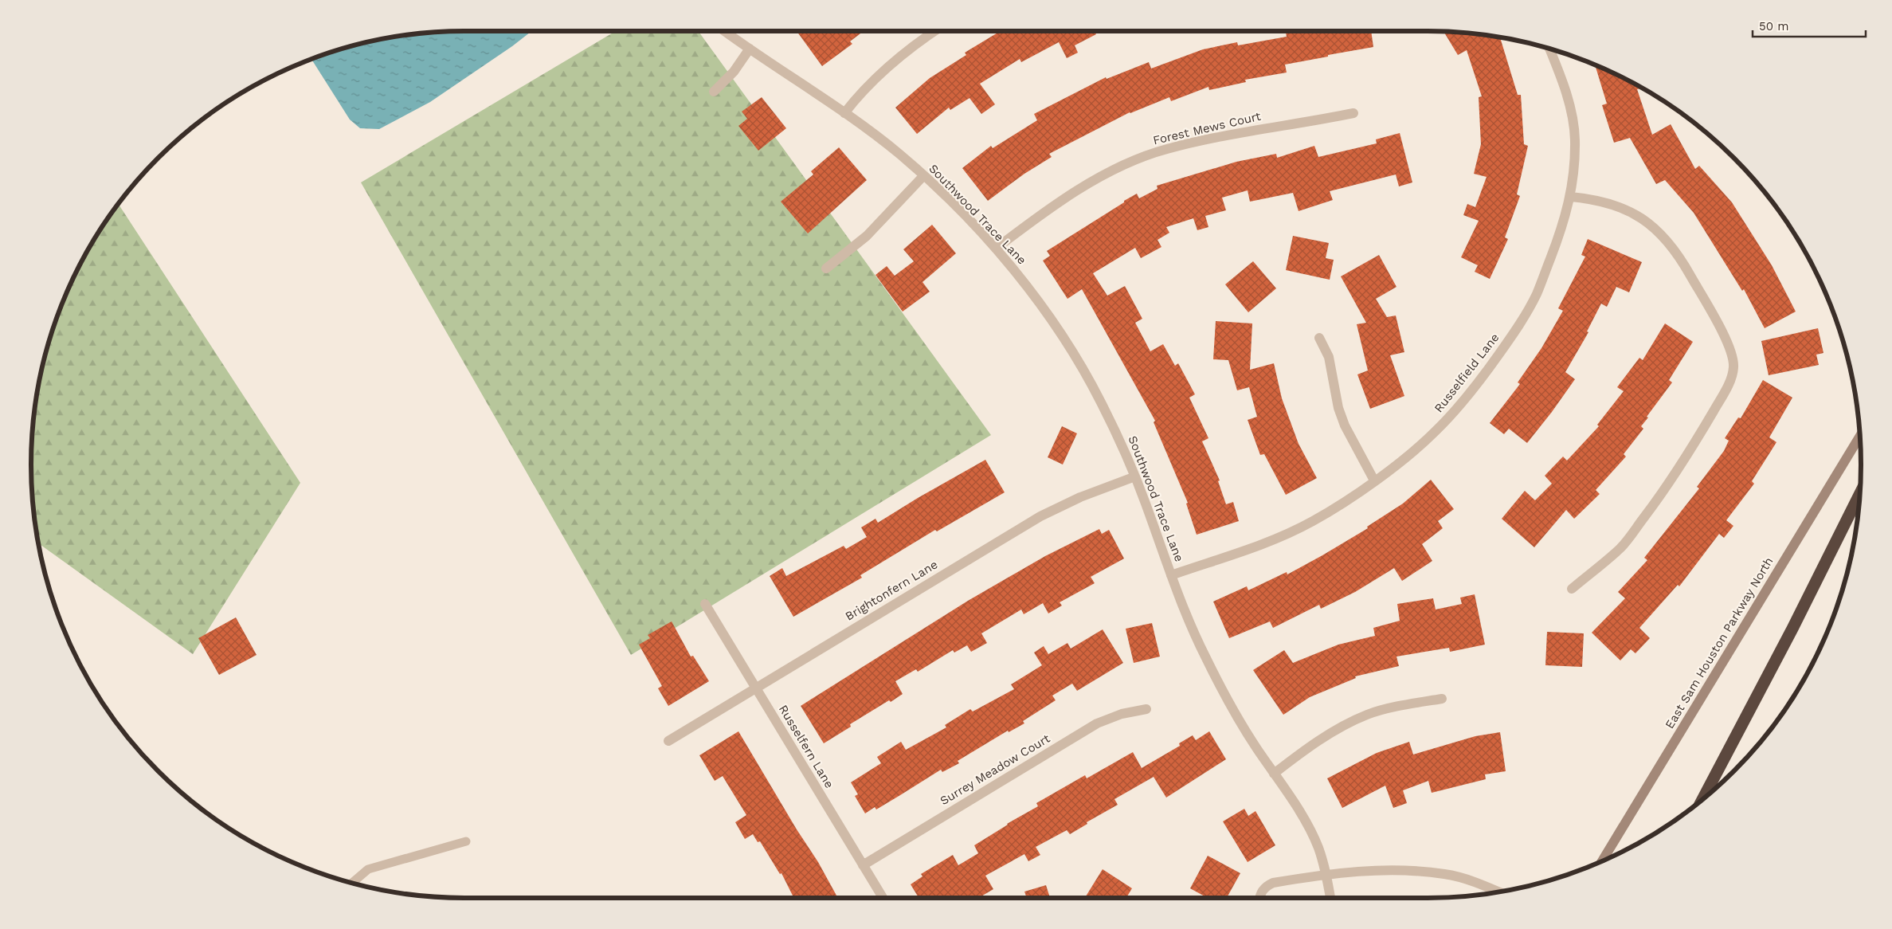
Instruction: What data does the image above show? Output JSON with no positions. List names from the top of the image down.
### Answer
{
  "streets": {
    "main road": ["East Sam Houston Parkway North"],
    "street": [
      "Forest Mews Court",
      "Southwood Trace Lane",
      "Russelfield Lane",
      "Brightonfern Lane",
      "Russelfern Lane",
      "Surrey Meadow Court"
    ]
  },
  "crossings": [
    ["Forest Mews Court", "Southwood Trace Lane"],
    ["Southwood Trace Lane", "Russelfield Lane"],
    ["Southwood Trace Lane", "Brightonfern Lane"],
    ["Brightonfern Lane", "Russelfern Lane"],
    ["Russelfern Lane", "Surrey Meadow Court"]
  ],
  "scale_bar": "50 m"
}
